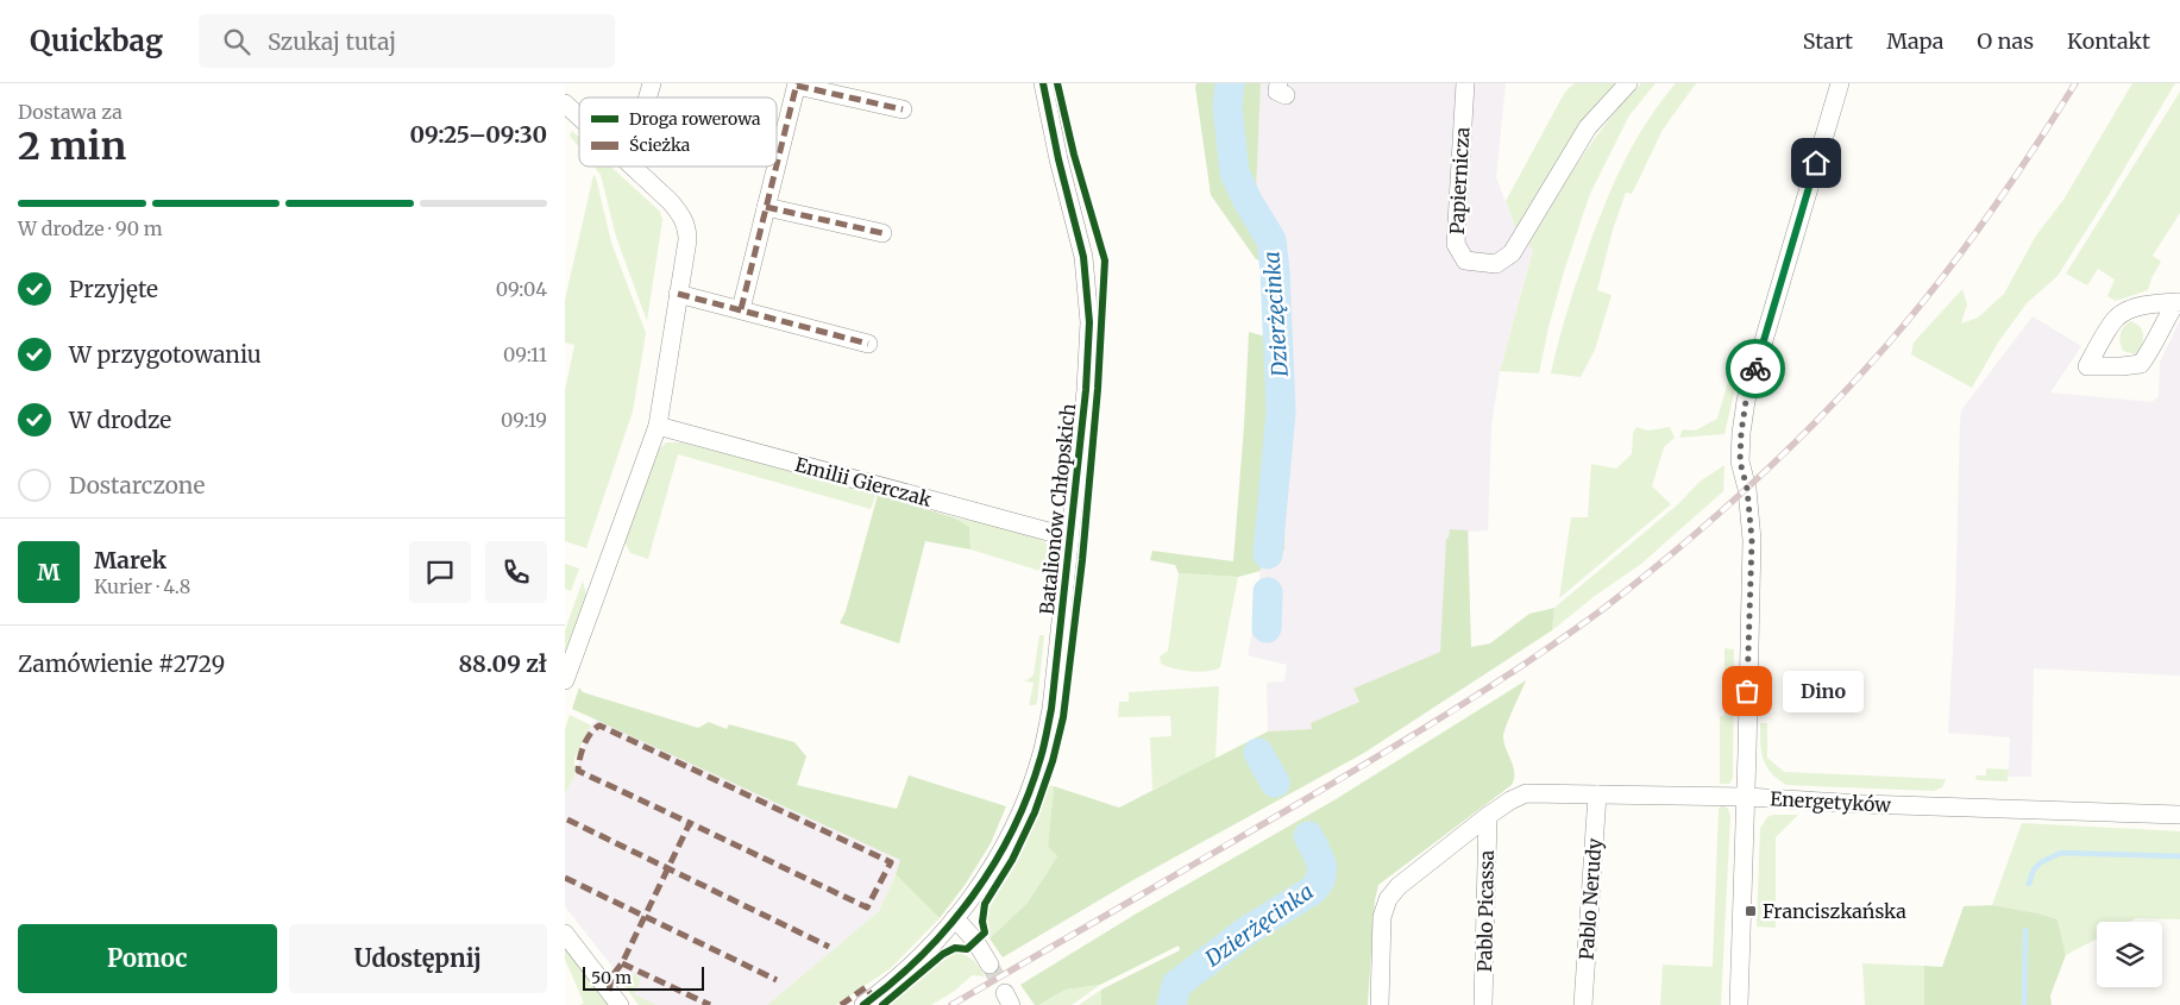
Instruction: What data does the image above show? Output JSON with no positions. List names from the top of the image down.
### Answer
{
  "streets": {
    "street": [
      "Papiernicza",
      "Emilii Gierczak",
      "Batalionów Chłopskich",
      "Energetyków",
      "Pablo Nerudy",
      "Pablo Picassa"
    ]
  },
  "crossings": [
    ["Emilii Gierczak", "Batalionów Chłopskich"],
    ["Energetyków", "Pablo Nerudy"],
    ["Energetyków", "Pablo Picassa"]
  ],
  "water": ["Dzierżęcinka"],
  "places": {
    "other": ["Dino"],
    "transit": ["Franciszkańska"]
  },
  "legend": ["Droga rowerowa", "Ścieżka"],
  "scale_bar": "50 m",
  "page": {
    "header": "Quickbag",
    "search": "Szukaj tutaj",
    "nav": [
      "Start",
      "Mapa",
      "O nas",
      "Kontakt"
    ],
    "heading": ["2 min", "Dostawa za", "09:25–09:30"],
    "panel": [
      "Marek",
      "Kurier · 4.8",
      "Zamówienie #2729",
      "88.09 zł"
    ],
    "bar": "W drodze · 90 m",
    "list": [
      ["Przyjęte", "09:04"],
      ["W przygotowaniu", "09:11"],
      ["W drodze", "09:19"],
      "Dostarczone"
    ],
    "round": "M",
    "bubble": "Dino",
    "buttons": ["Pomoc", "Udostępnij"],
    "scale": "50 m"
  }
}
